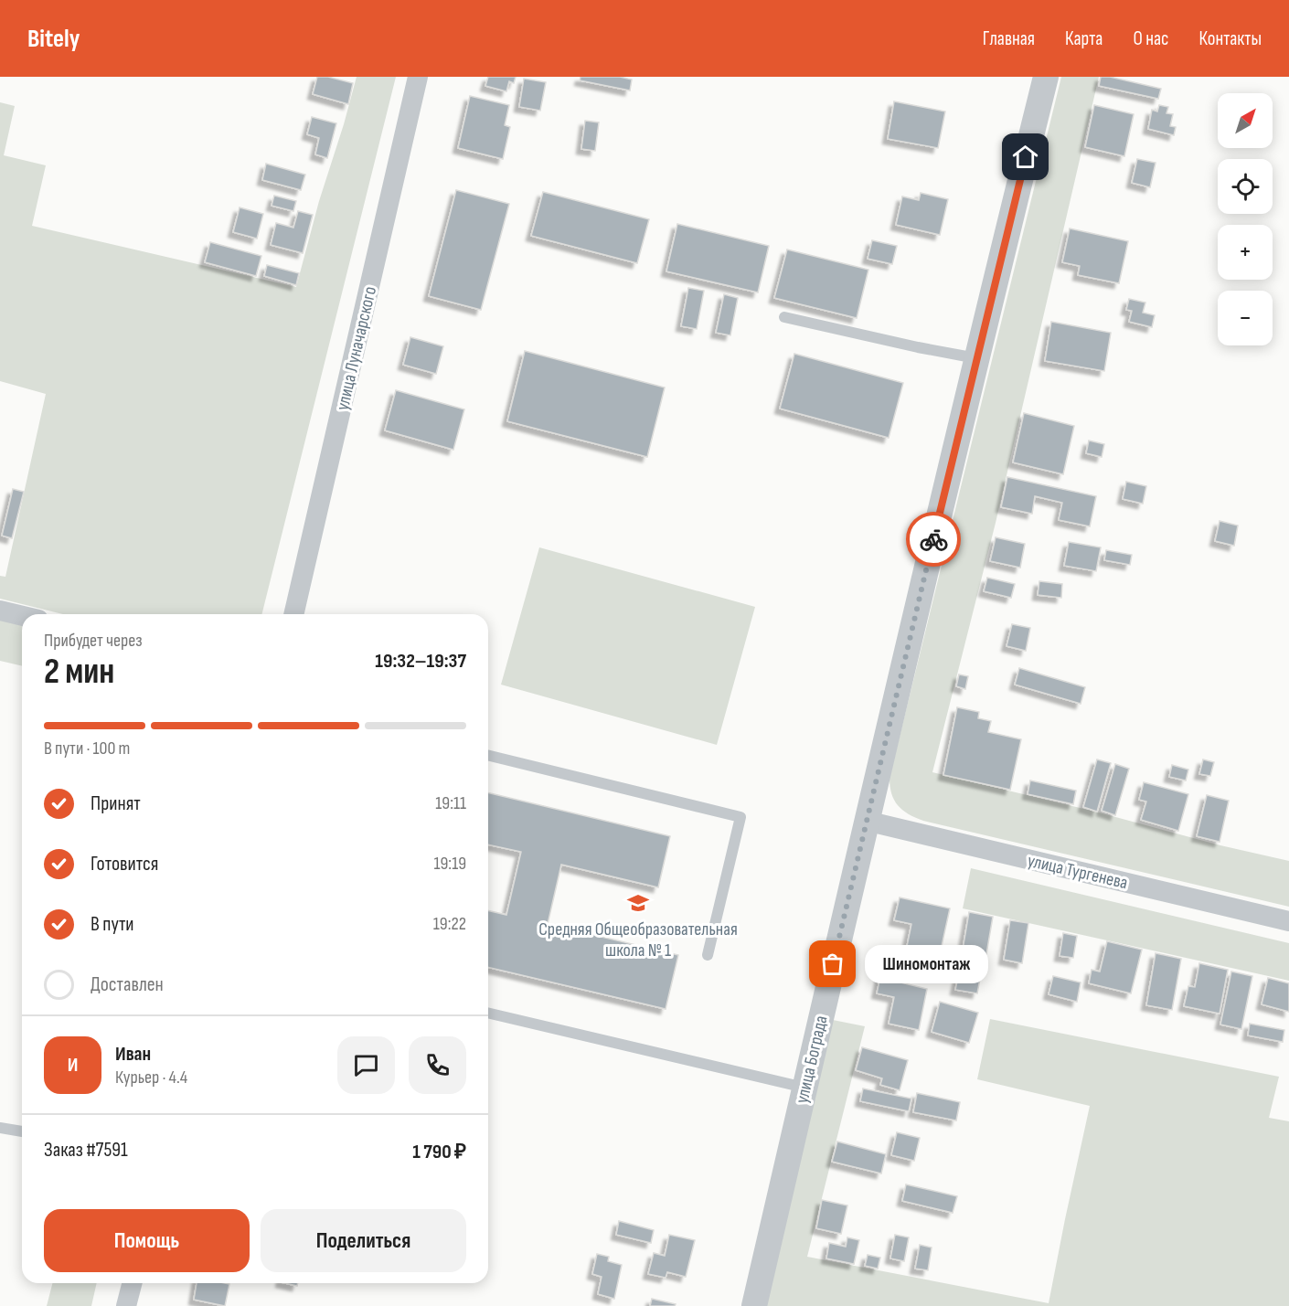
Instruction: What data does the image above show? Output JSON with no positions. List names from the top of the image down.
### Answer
{
  "streets": {
    "street": ["улица Луначарского", "улица Тургенева", "улица Бограда"]
  },
  "crossings": [
    ["улица Тургенева", "улица Бограда"]
  ],
  "places": {
    "school or university": ["Средняя Общеобразовательная школа № 1"],
    "other": ["Шиномонтаж"]
  },
  "north": "top right",
  "page": {
    "header": "Bitely",
    "nav": [
      "Главная",
      "Карта",
      "О нас",
      "Контакты"
    ],
    "map_buttons": ["+", "−"],
    "heading": ["2 мин", "Прибудет через", "19:32–19:37"],
    "panel": [
      "Иван",
      "Курьер · 4.4",
      "Заказ #7591",
      "1 790 ₽"
    ],
    "bar": "В пути · 100 m",
    "list": [
      ["Принят", "19:11"],
      ["Готовится", "19:19"],
      ["В пути", "19:22"],
      "Доставлен"
    ],
    "bubble": "Шиномонтаж",
    "round": "И",
    "buttons": ["Помощь", "Поделиться"]
  }
}
